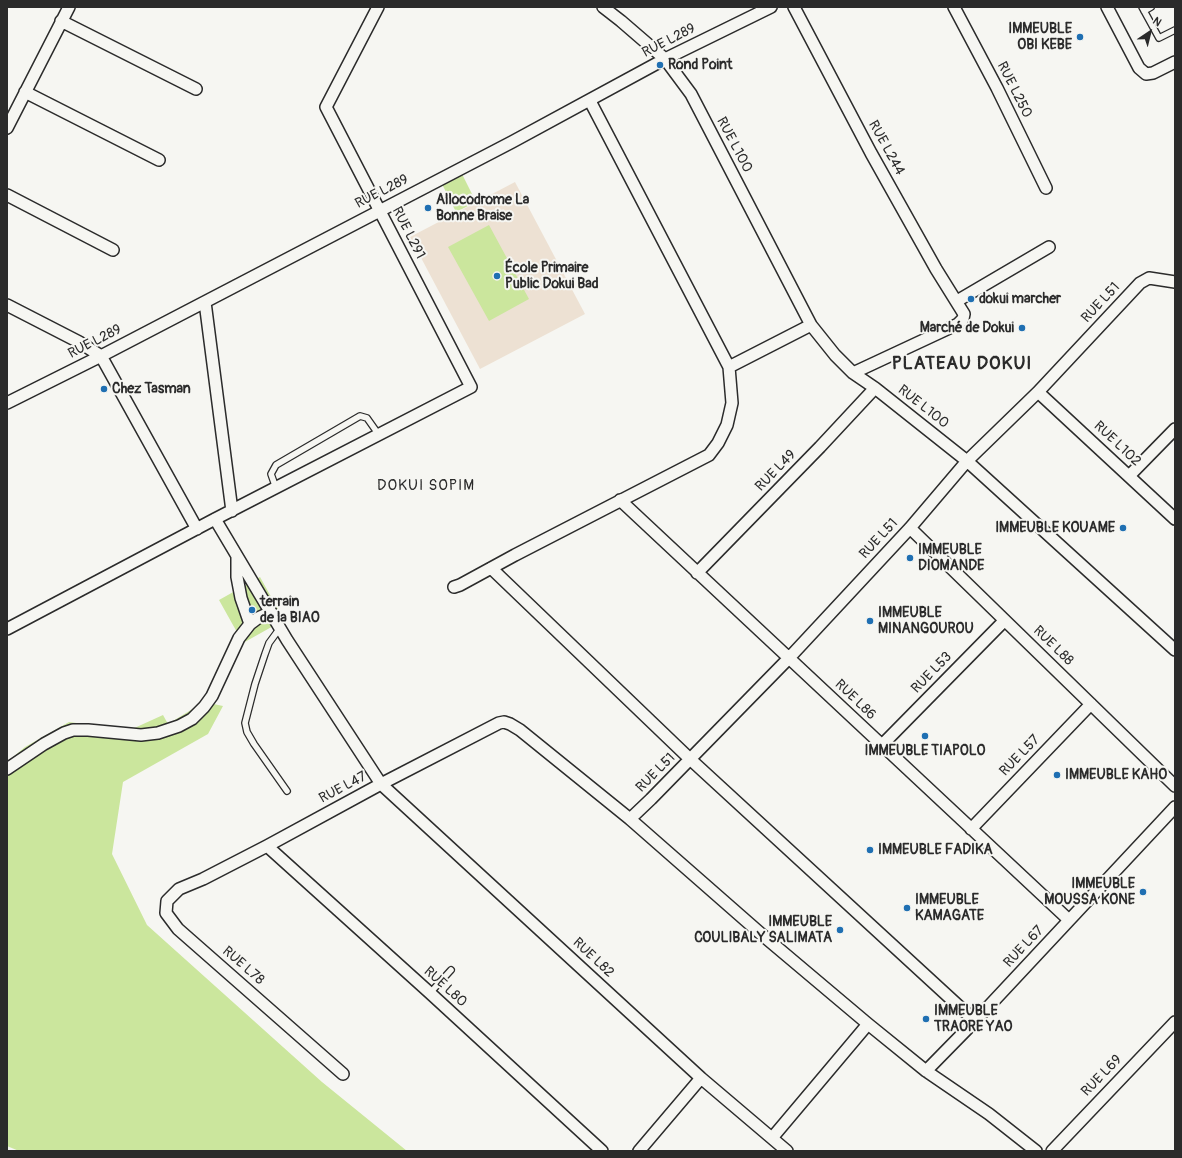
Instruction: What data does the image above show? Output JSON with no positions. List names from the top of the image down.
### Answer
{
  "streets": {
    "street": [
      "RUE L289",
      "RUE L250",
      "RUE L100",
      "RUE L244",
      "RUE L291",
      "RUE L51",
      "RUE L102",
      "RUE L49",
      "RUE L88",
      "RUE L53",
      "RUE L86",
      "RUE L57",
      "RUE L47",
      "RUE L67",
      "RUE L82",
      "RUE L78",
      "RUE L80",
      "RUE L69"
    ]
  },
  "crossings": [
    ["RUE L289", "RUE L100"],
    ["RUE L289", "RUE L291"],
    ["RUE L100", "RUE L244"],
    ["RUE L100", "RUE L51"],
    ["RUE L100", "RUE L49"],
    ["RUE L51", "RUE L102"],
    ["RUE L51", "RUE L88"],
    ["RUE L51", "RUE L86"],
    ["RUE L51", "RUE L47"],
    ["RUE L49", "RUE L86"],
    ["RUE L88", "RUE L53"],
    ["RUE L88", "RUE L57"],
    ["RUE L53", "RUE L86"],
    ["RUE L86", "RUE L57"],
    ["RUE L86", "RUE L67"],
    ["RUE L47", "RUE L82"],
    ["RUE L47", "RUE L78"],
    ["RUE L47", "RUE L80"]
  ],
  "districts": ["PLATEAU DOKUI", "DOKUI SOPIM"],
  "places": [
    "IMMEUBLE OBI KEBE",
    "Rond Point",
    "Allocodrome La Bonne Braise",
    "École Primaire Public Dokui Bad",
    "dokui marcher",
    "Marché de Dokui",
    "Chez Tasman",
    "IMMEUBLE KOUAME",
    "IMMEUBLE DIOMANDE",
    "terrain de la BIAO",
    "IMMEUBLE MINANGOUROU",
    "IMMEUBLE TIAPOLO",
    "IMMEUBLE KAHO",
    "IMMEUBLE FADIKA",
    "IMMEUBLE MOUSSA KONE",
    "IMMEUBLE KAMAGATE",
    "IMMEUBLE COULIBALY SALIMATA",
    "IMMEUBLE TRAORE YAO"
  ],
  "north": "top right"
}
